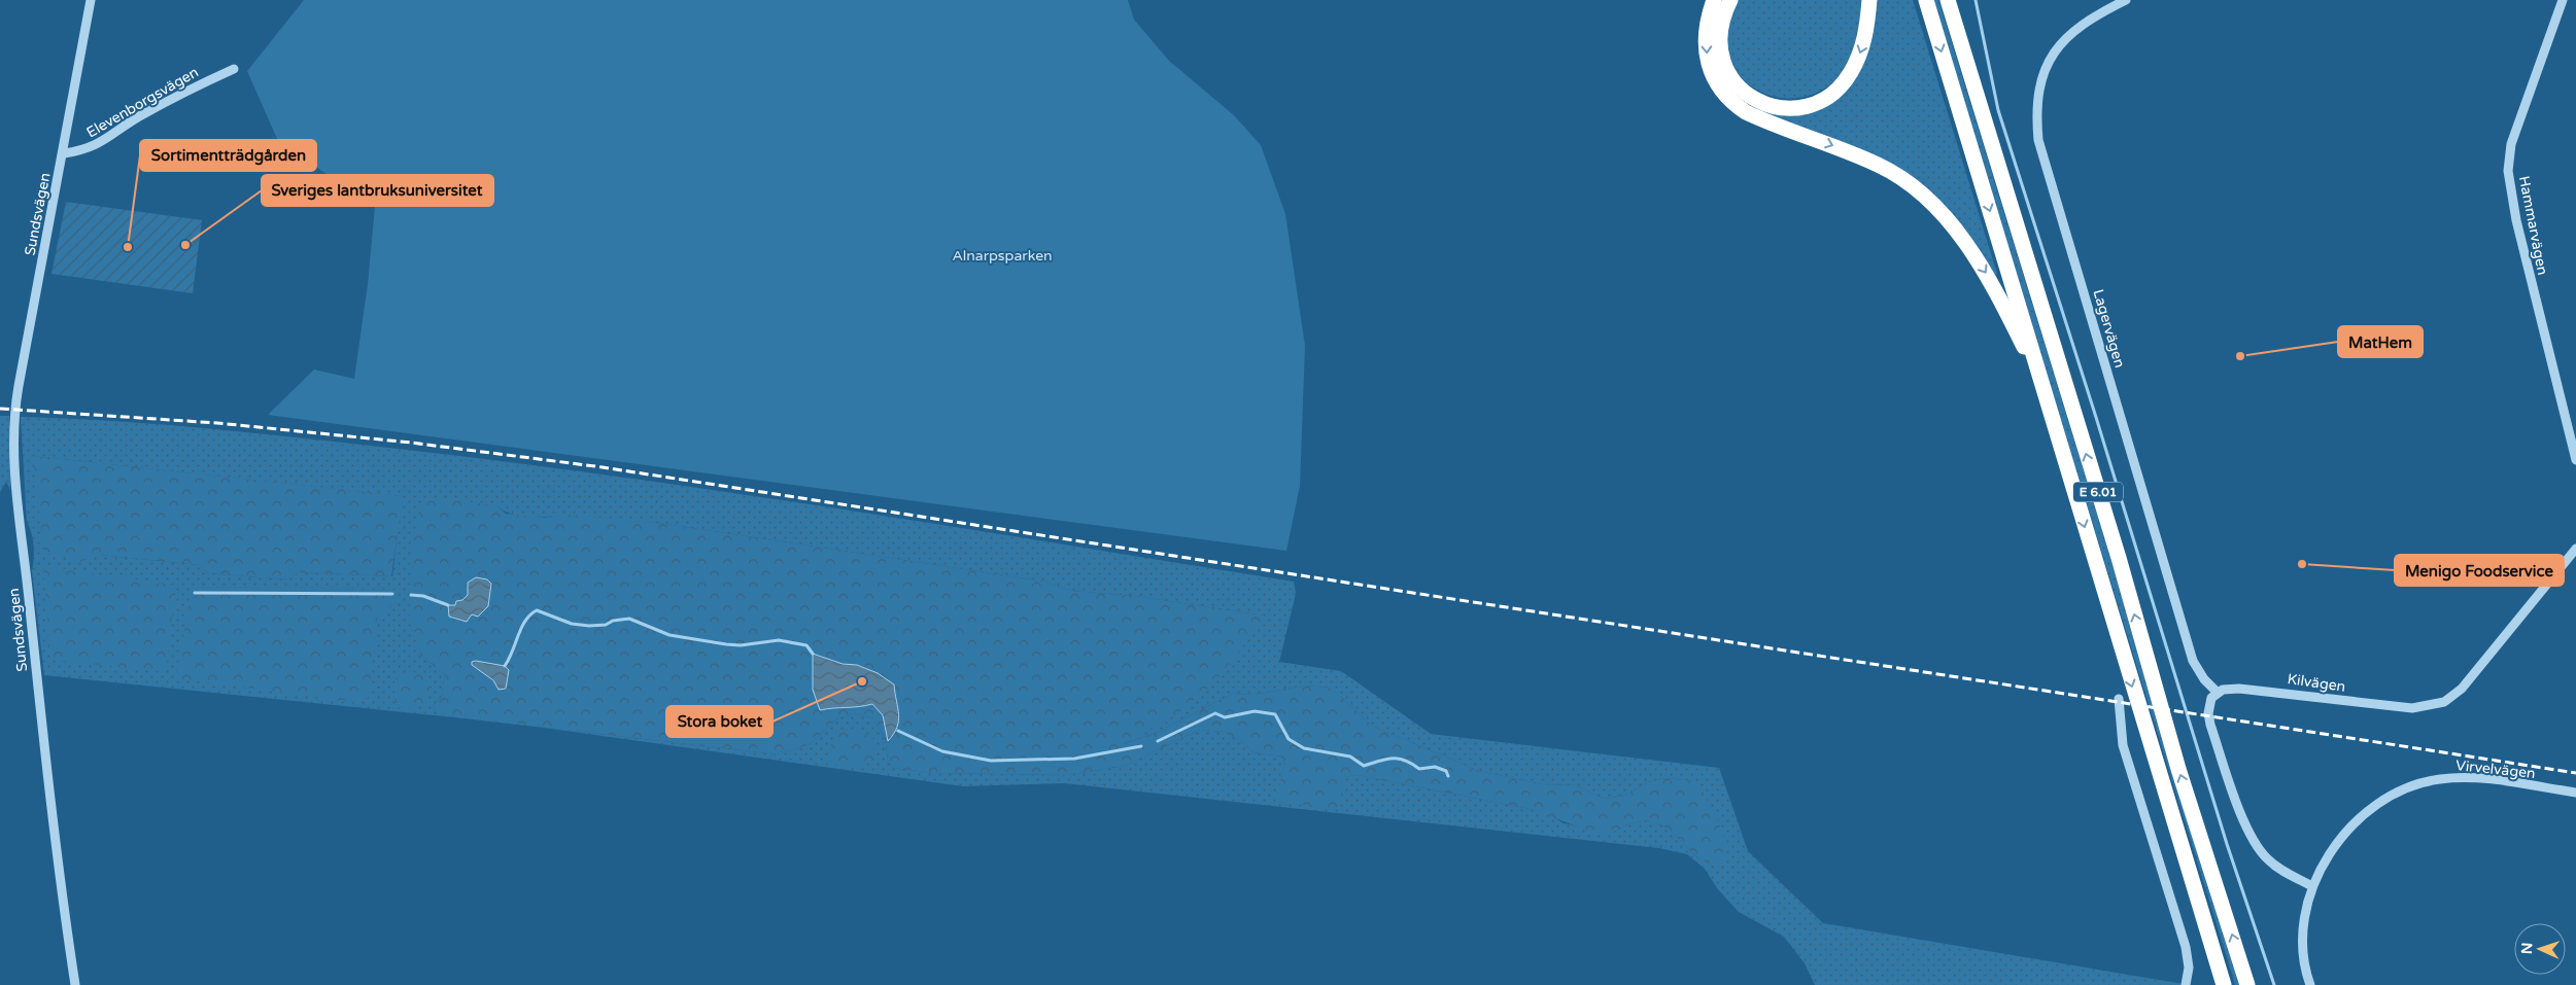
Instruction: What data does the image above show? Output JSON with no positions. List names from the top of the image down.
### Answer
{
  "streets": {
    "highway": ["E 6.01"],
    "street": [
      "Elevenborgsvägen",
      "Sundsvägen",
      "Hammarvägen",
      "Lagervägen",
      "Kilvägen",
      "Virvelvägen"
    ]
  },
  "crossings": [
    ["Elevenborgsvägen", "Sundsvägen"],
    ["Lagervägen", "Kilvägen"]
  ],
  "parks": ["Alnarpsparken"],
  "places": [
    "Sveriges lantbruksuniversitet",
    "Sortimentträdgården",
    "MatHem",
    "Menigo Foodservice",
    "Stora boket"
  ],
  "north": "left"
}
